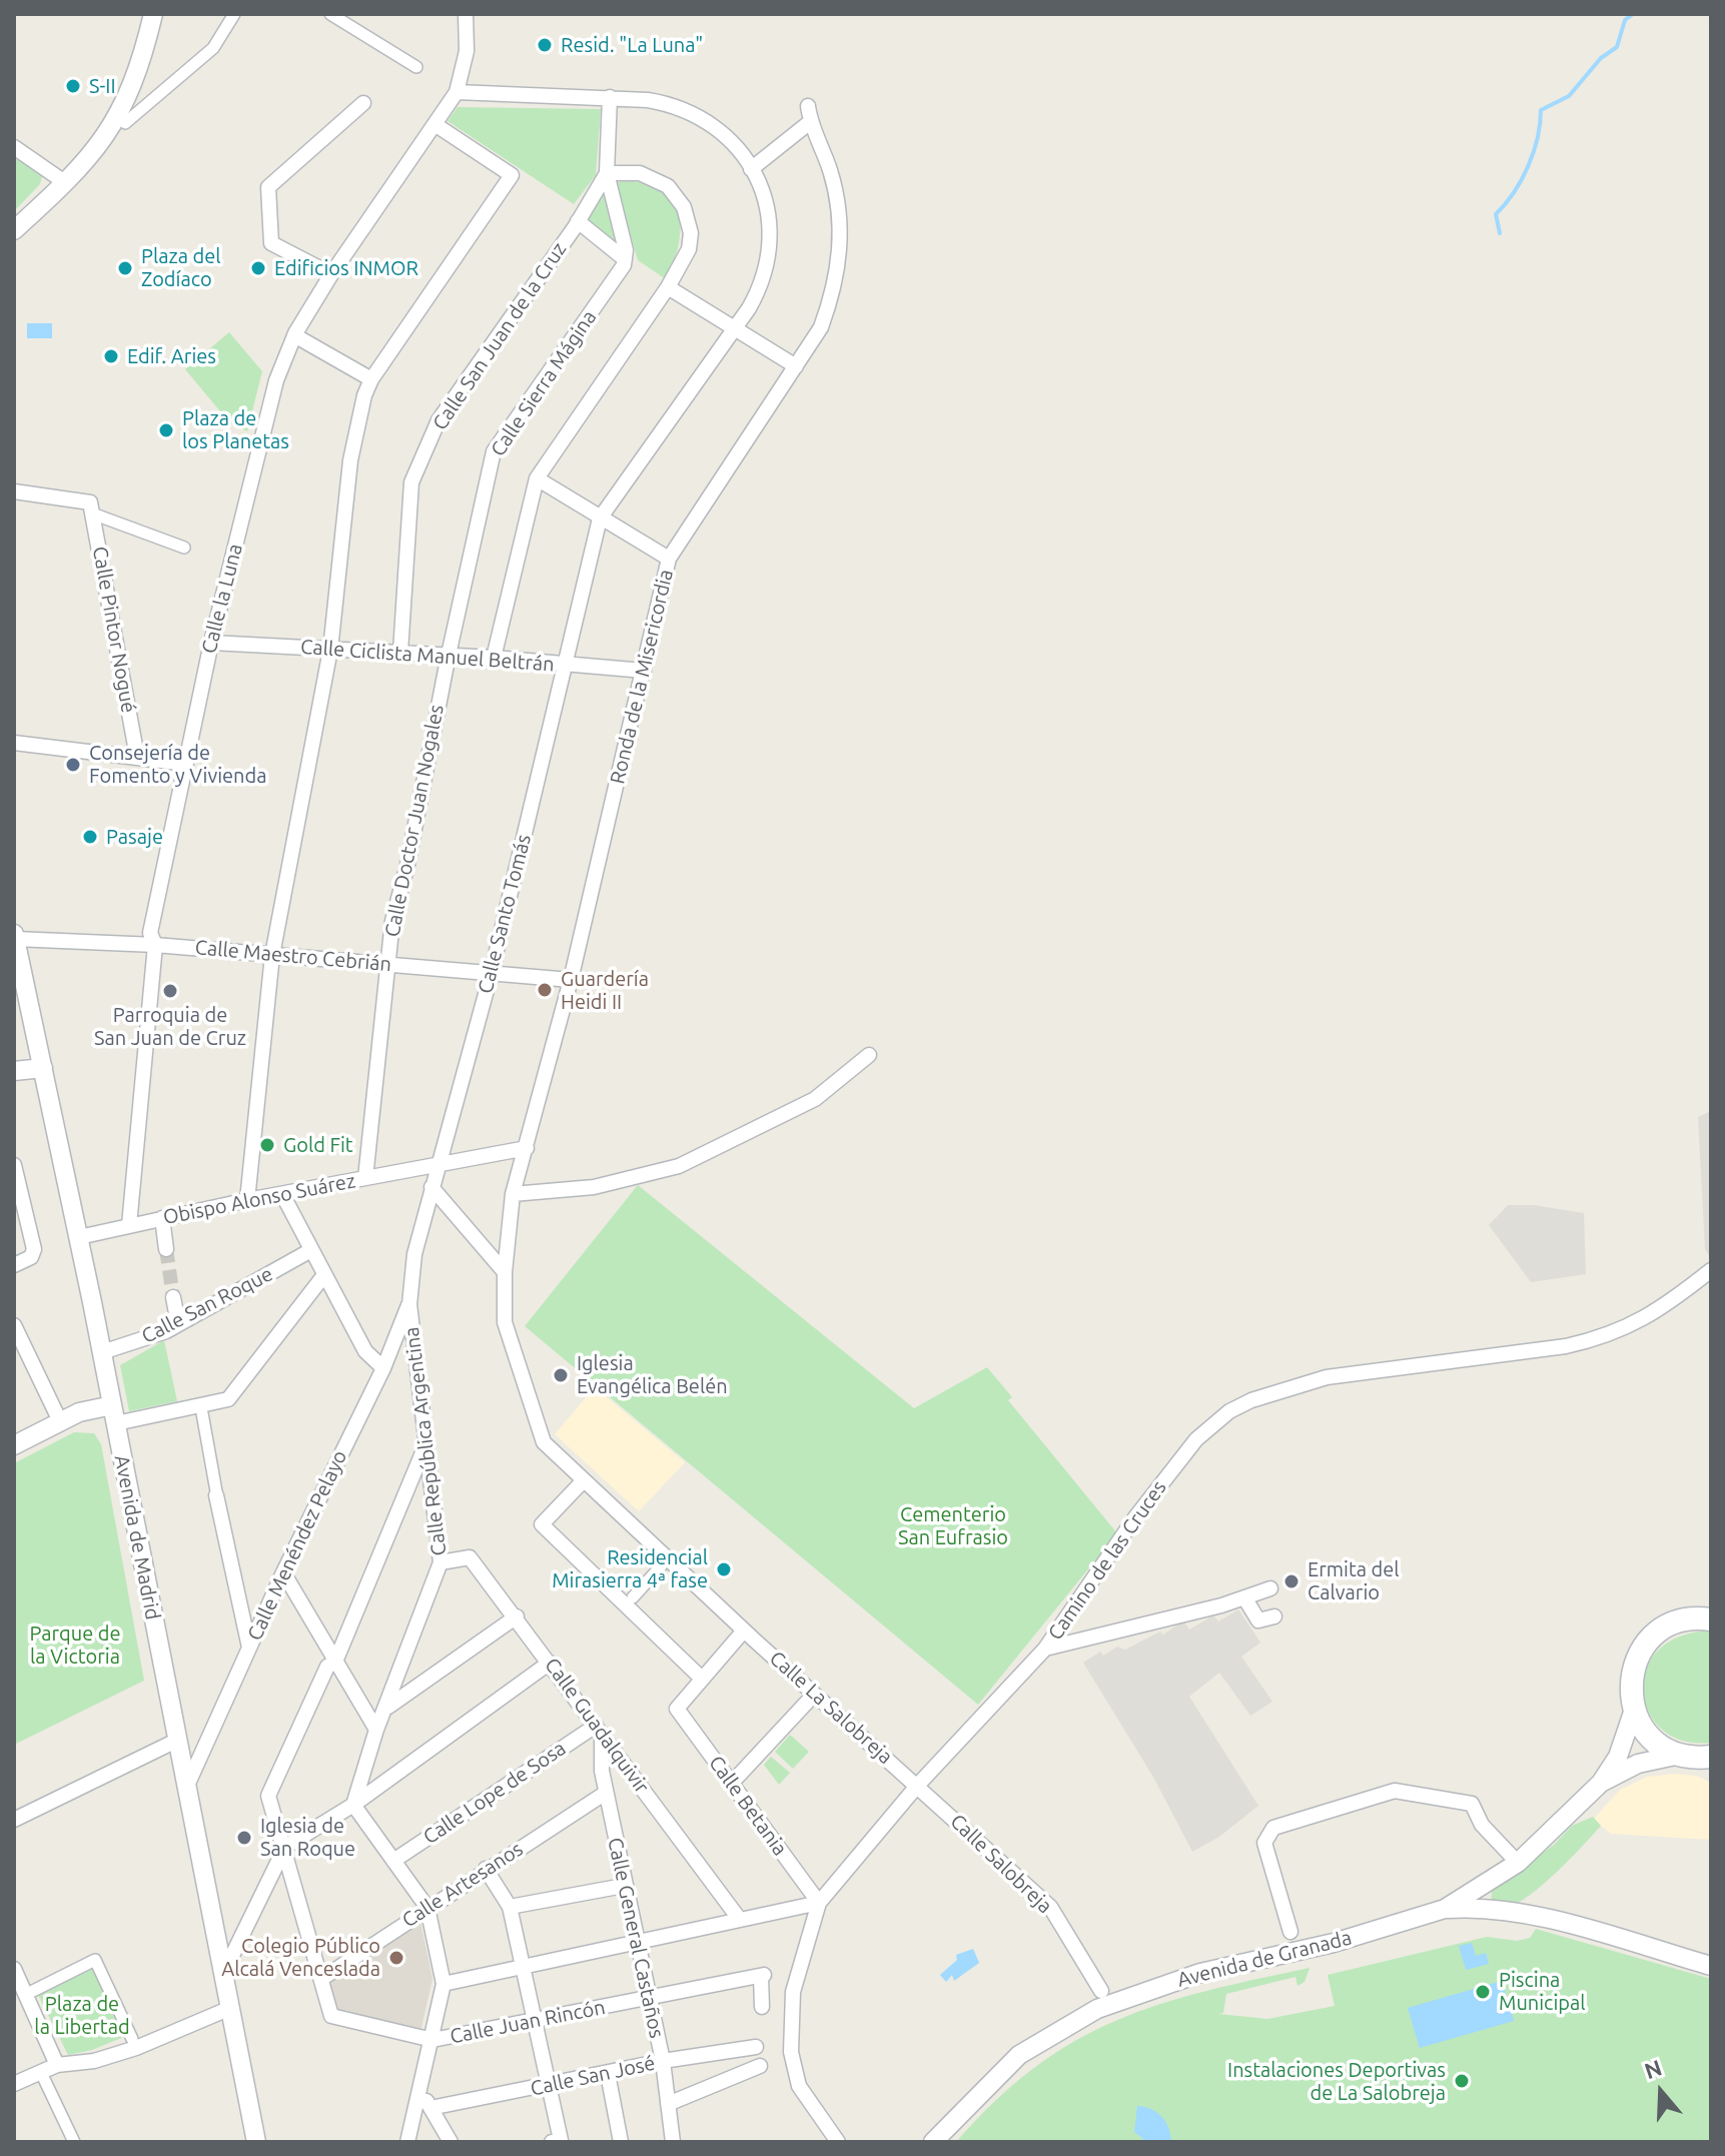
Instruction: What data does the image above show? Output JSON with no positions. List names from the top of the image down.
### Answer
{
  "streets": {
    "street": [
      "Calle San Juan de la Cruz",
      "Calle Sierra Mágina",
      "Calle la Luna",
      "Calle Pintor Nogué",
      "Calle Ciclista Manuel Beltrán",
      "Ronda de la Misericordia",
      "Calle Doctor Juan Nogales",
      "Calle Santo Tomás",
      "Calle Maestro Cebrián",
      "Obispo Alonso Suárez",
      "Calle San Roque",
      "Calle República Argentina",
      "Avenida de Madrid",
      "Calle Menéndez Pelayo",
      "Camino de las Cruces",
      "Calle La Salobreja",
      "Calle Guadalquivir",
      "Calle Lope de Sosa",
      "Calle Betania",
      "Calle Salobreja",
      "Calle Artesanos",
      "Calle General Castaños",
      "Avenida de Granada",
      "Calle Juan Rincón",
      "Calle San José"
    ]
  },
  "crossings": [
    ["Calle San Juan de la Cruz", "Calle Ciclista Manuel Beltrán"],
    ["Calle Sierra Mágina", "Calle Ciclista Manuel Beltrán"],
    ["Calle Sierra Mágina", "Calle Doctor Juan Nogales"],
    ["Calle la Luna", "Calle Ciclista Manuel Beltrán"],
    ["Calle la Luna", "Calle Maestro Cebrián"],
    ["Calle la Luna", "Obispo Alonso Suárez"],
    ["Calle Ciclista Manuel Beltrán", "Ronda de la Misericordia"],
    ["Calle Ciclista Manuel Beltrán", "Calle Doctor Juan Nogales"],
    ["Calle Ciclista Manuel Beltrán", "Calle Santo Tomás"],
    ["Ronda de la Misericordia", "Calle Maestro Cebrián"],
    ["Ronda de la Misericordia", "Obispo Alonso Suárez"],
    ["Ronda de la Misericordia", "Calle La Salobreja"],
    ["Calle Doctor Juan Nogales", "Calle Maestro Cebrián"],
    ["Calle Doctor Juan Nogales", "Obispo Alonso Suárez"],
    ["Calle Santo Tomás", "Calle Maestro Cebrián"],
    ["Calle Santo Tomás", "Obispo Alonso Suárez"],
    ["Calle Santo Tomás", "Calle República Argentina"],
    ["Calle Maestro Cebrián", "Avenida de Madrid"],
    ["Obispo Alonso Suárez", "Calle República Argentina"],
    ["Obispo Alonso Suárez", "Avenida de Madrid"],
    ["Calle San Roque", "Avenida de Madrid"],
    ["Calle República Argentina", "Calle Menéndez Pelayo"],
    ["Calle República Argentina", "Calle Guadalquivir"],
    ["Avenida de Madrid", "Calle Menéndez Pelayo"],
    ["Camino de las Cruces", "Calle La Salobreja"],
    ["Camino de las Cruces", "Calle Betania"],
    ["Camino de las Cruces", "Calle Salobreja"],
    ["Calle La Salobreja", "Calle Salobreja"],
    ["Calle Guadalquivir", "Calle Lope de Sosa"],
    ["Calle Guadalquivir", "Calle General Castaños"],
    ["Calle Lope de Sosa", "Calle General Castaños"],
    ["Calle Artesanos", "Calle General Castaños"],
    ["Calle General Castaños", "Calle Juan Rincón"],
    ["Calle General Castaños", "Calle San José"]
  ],
  "parks": ["Cementerio San Eufrasio", "Parque de la Victoria", "Plaza de la Libertad"],
  "places": [
    "Resid. \"La Luna\"",
    "S-II",
    "Plaza del Zodíaco",
    "Edificios INMOR",
    "Edif. Aries",
    "Plaza de los Planetas",
    "Consejería de Fomento y Vivienda",
    "Pasaje",
    "Guardería Heidi II",
    "Parroquia de San Juan de Cruz",
    "Gold Fit",
    "Iglesia Evangélica Belén",
    "Residencial Mirasierra 4ª fase",
    "Ermita del Calvario",
    "Iglesia de San Roque",
    "Colegio Público Alcalá Venceslada",
    "Piscina Municipal",
    "Instalaciones Deportivas de La Salobreja"
  ],
  "north": "top"
}
